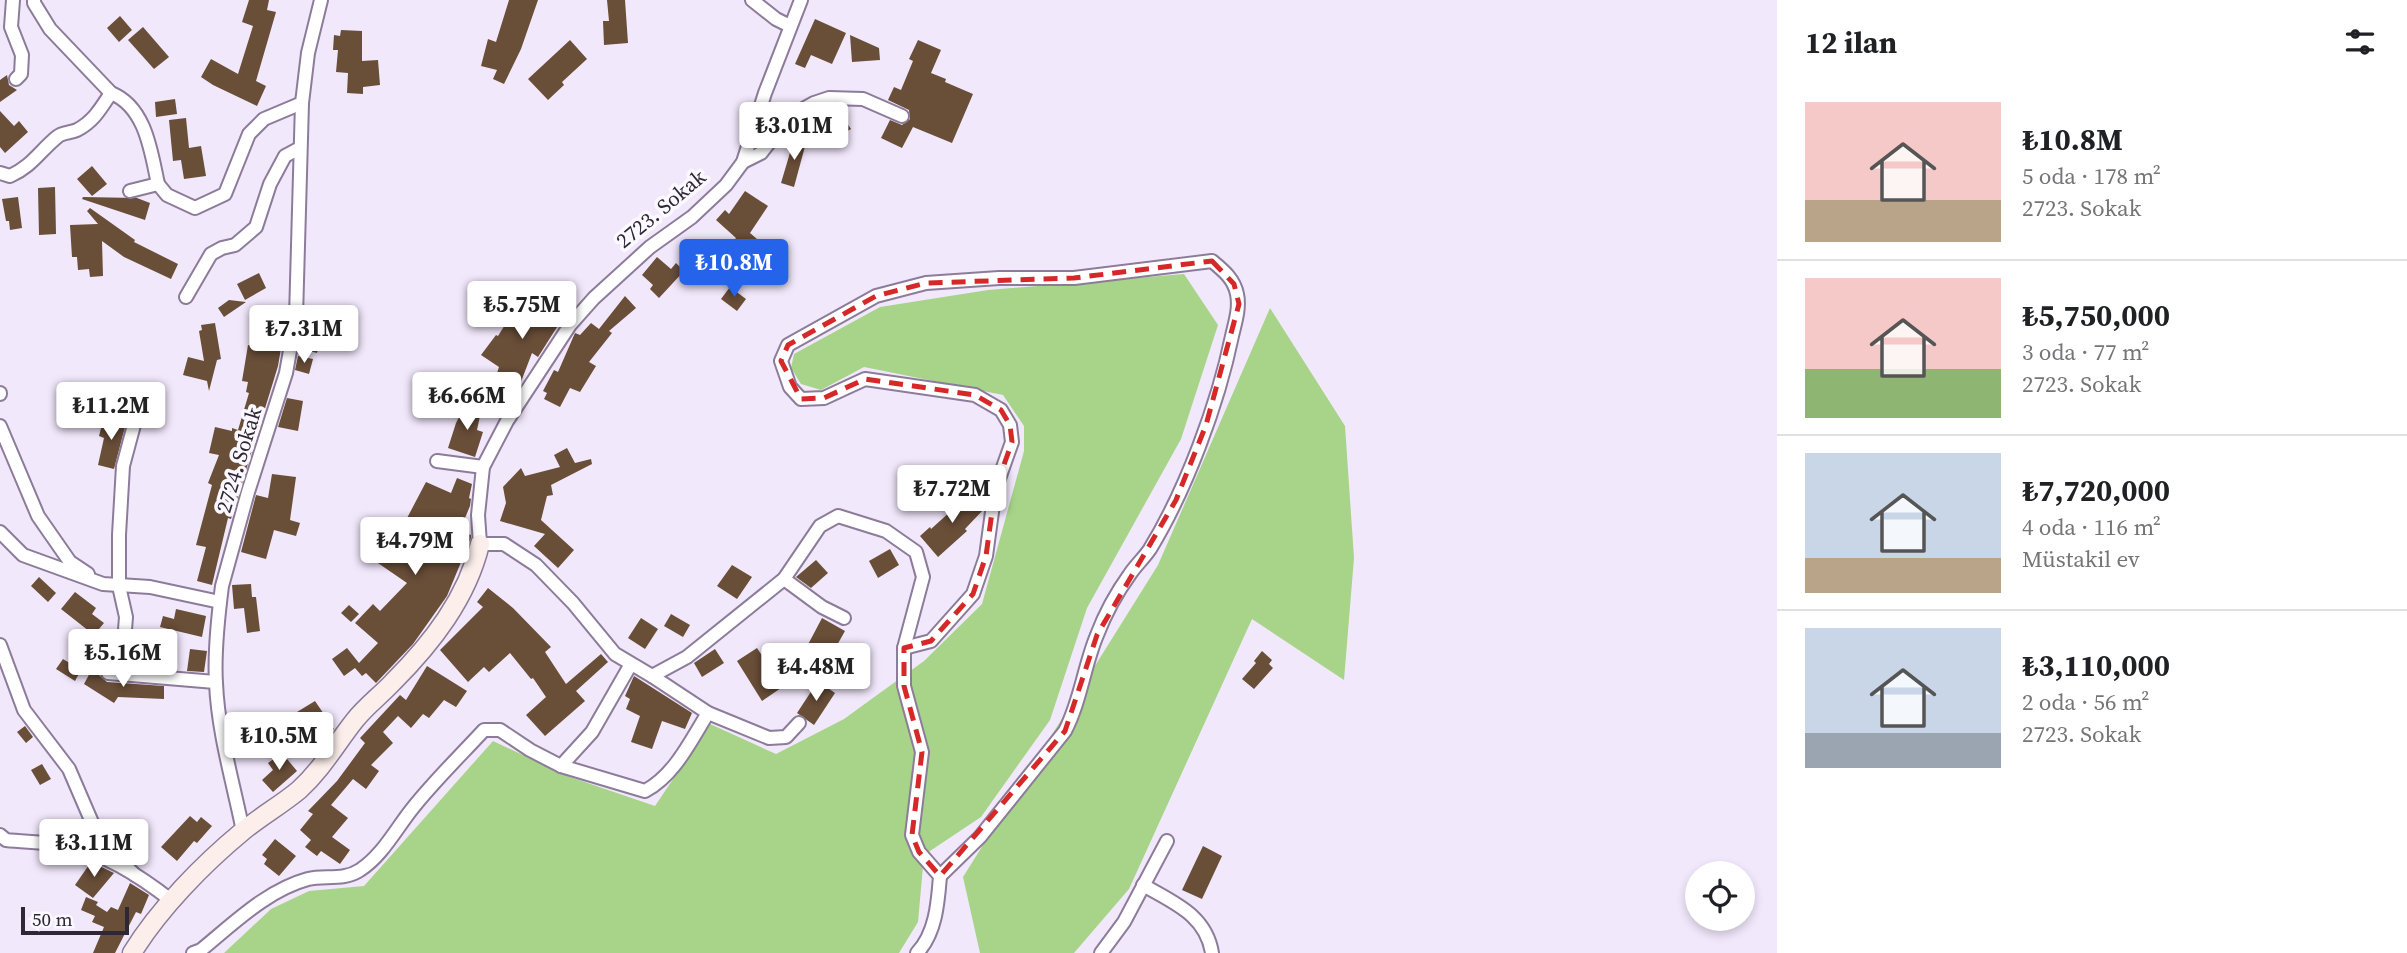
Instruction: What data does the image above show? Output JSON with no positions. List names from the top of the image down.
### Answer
{
  "streets": {
    "street": ["2723. Sokak", "2724. Sokak"]
  },
  "crossings": [
    ["2723. Sokak", "2724. Sokak"]
  ],
  "scale_bar": "50 m",
  "page": {
    "heading": "12 ilan",
    "list": [
      {
        "name": "₺10.8M",
        "note": "5 oda · 178 m² · 2723. Sokak"
      },
      {
        "name": "₺5,750,000",
        "note": "3 oda · 77 m² · 2723. Sokak"
      },
      {
        "name": "₺7,720,000",
        "note": "4 oda · 116 m² · Müstakil ev"
      },
      {
        "name": "₺3,110,000",
        "note": "2 oda · 56 m² · 2723. Sokak"
      }
    ],
    "price": [
      "₺3.01M",
      "₺10.8M",
      "₺5.75M",
      "₺7.31M",
      "₺6.66M",
      "₺11.2M",
      "₺7.72M",
      "₺4.79M",
      "₺5.16M",
      "₺4.48M",
      "₺10.5M",
      "₺3.11M"
    ],
    "scale": "50 m"
  }
}
